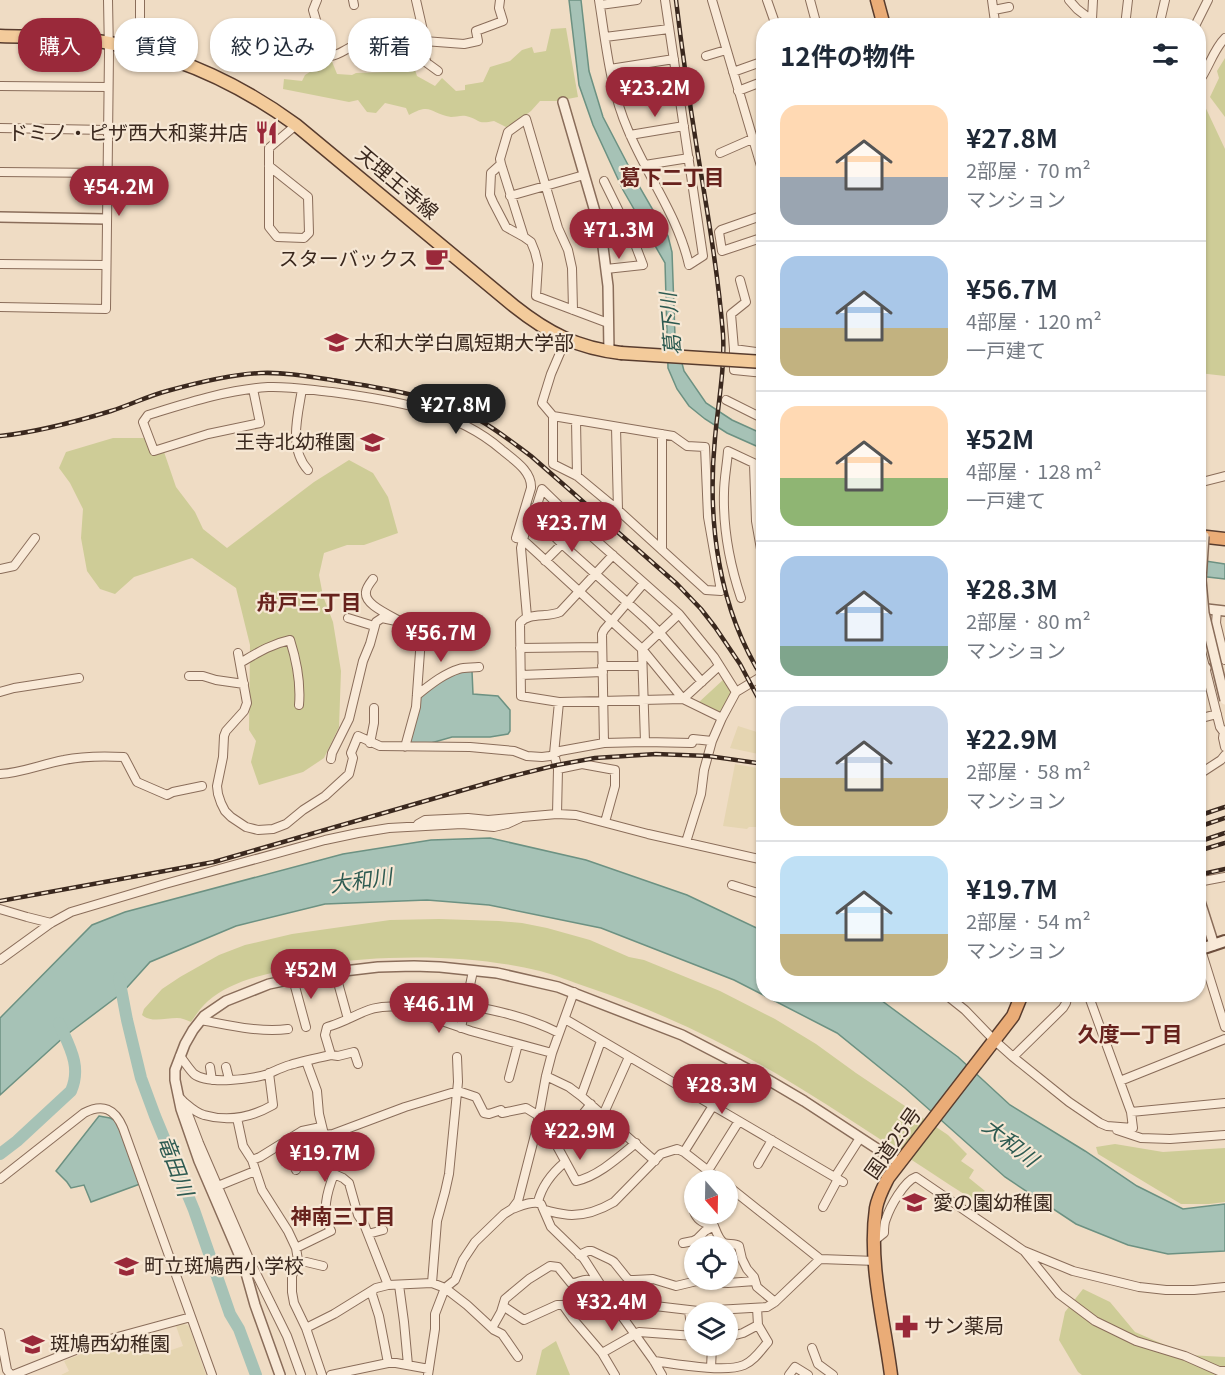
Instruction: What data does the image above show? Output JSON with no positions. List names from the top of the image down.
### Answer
{
  "streets": {
    "highway": ["国道25号"],
    "main road": ["天理王寺線"]
  },
  "districts": [
    "葛下二丁目",
    "舟戸三丁目",
    "久度一丁目",
    "神南三丁目"
  ],
  "water": ["葛下川", "大和川", "竜田川"],
  "places": {
    "restaurant": ["ドミノ・ピザ西大和薬井店"],
    "cafe": ["スターバックス"],
    "school or university": [
      "大和大学白鳳短期大学部",
      "王寺北幼稚園",
      "愛の園幼稚園",
      "町立斑鳩西小学校",
      "斑鳩西幼稚園"
    ],
    "pharmacy": ["サン薬局"]
  },
  "north": "bottom",
  "page": {
    "chip": [
      "購入",
      "賃貸",
      "絞り込み",
      "新着"
    ],
    "heading": "12件の物件",
    "price": [
      "¥23.2M",
      "¥54.2M",
      "¥71.3M",
      "¥27.8M",
      "¥23.7M",
      "¥56.7M",
      "¥52M",
      "¥46.1M",
      "¥28.3M",
      "¥22.9M",
      "¥19.7M",
      "¥32.4M"
    ],
    "list": [
      {
        "name": "¥27.8M",
        "note": "2部屋 · 70 m² · マンション"
      },
      {
        "name": "¥56.7M",
        "note": "4部屋 · 120 m² · 一戸建て"
      },
      {
        "name": "¥52M",
        "note": "4部屋 · 128 m² · 一戸建て"
      },
      {
        "name": "¥28.3M",
        "note": "2部屋 · 80 m² · マンション"
      },
      {
        "name": "¥22.9M",
        "note": "2部屋 · 58 m² · マンション"
      },
      {
        "name": "¥19.7M",
        "note": "2部屋 · 54 m² · マンション"
      }
    ]
  }
}
